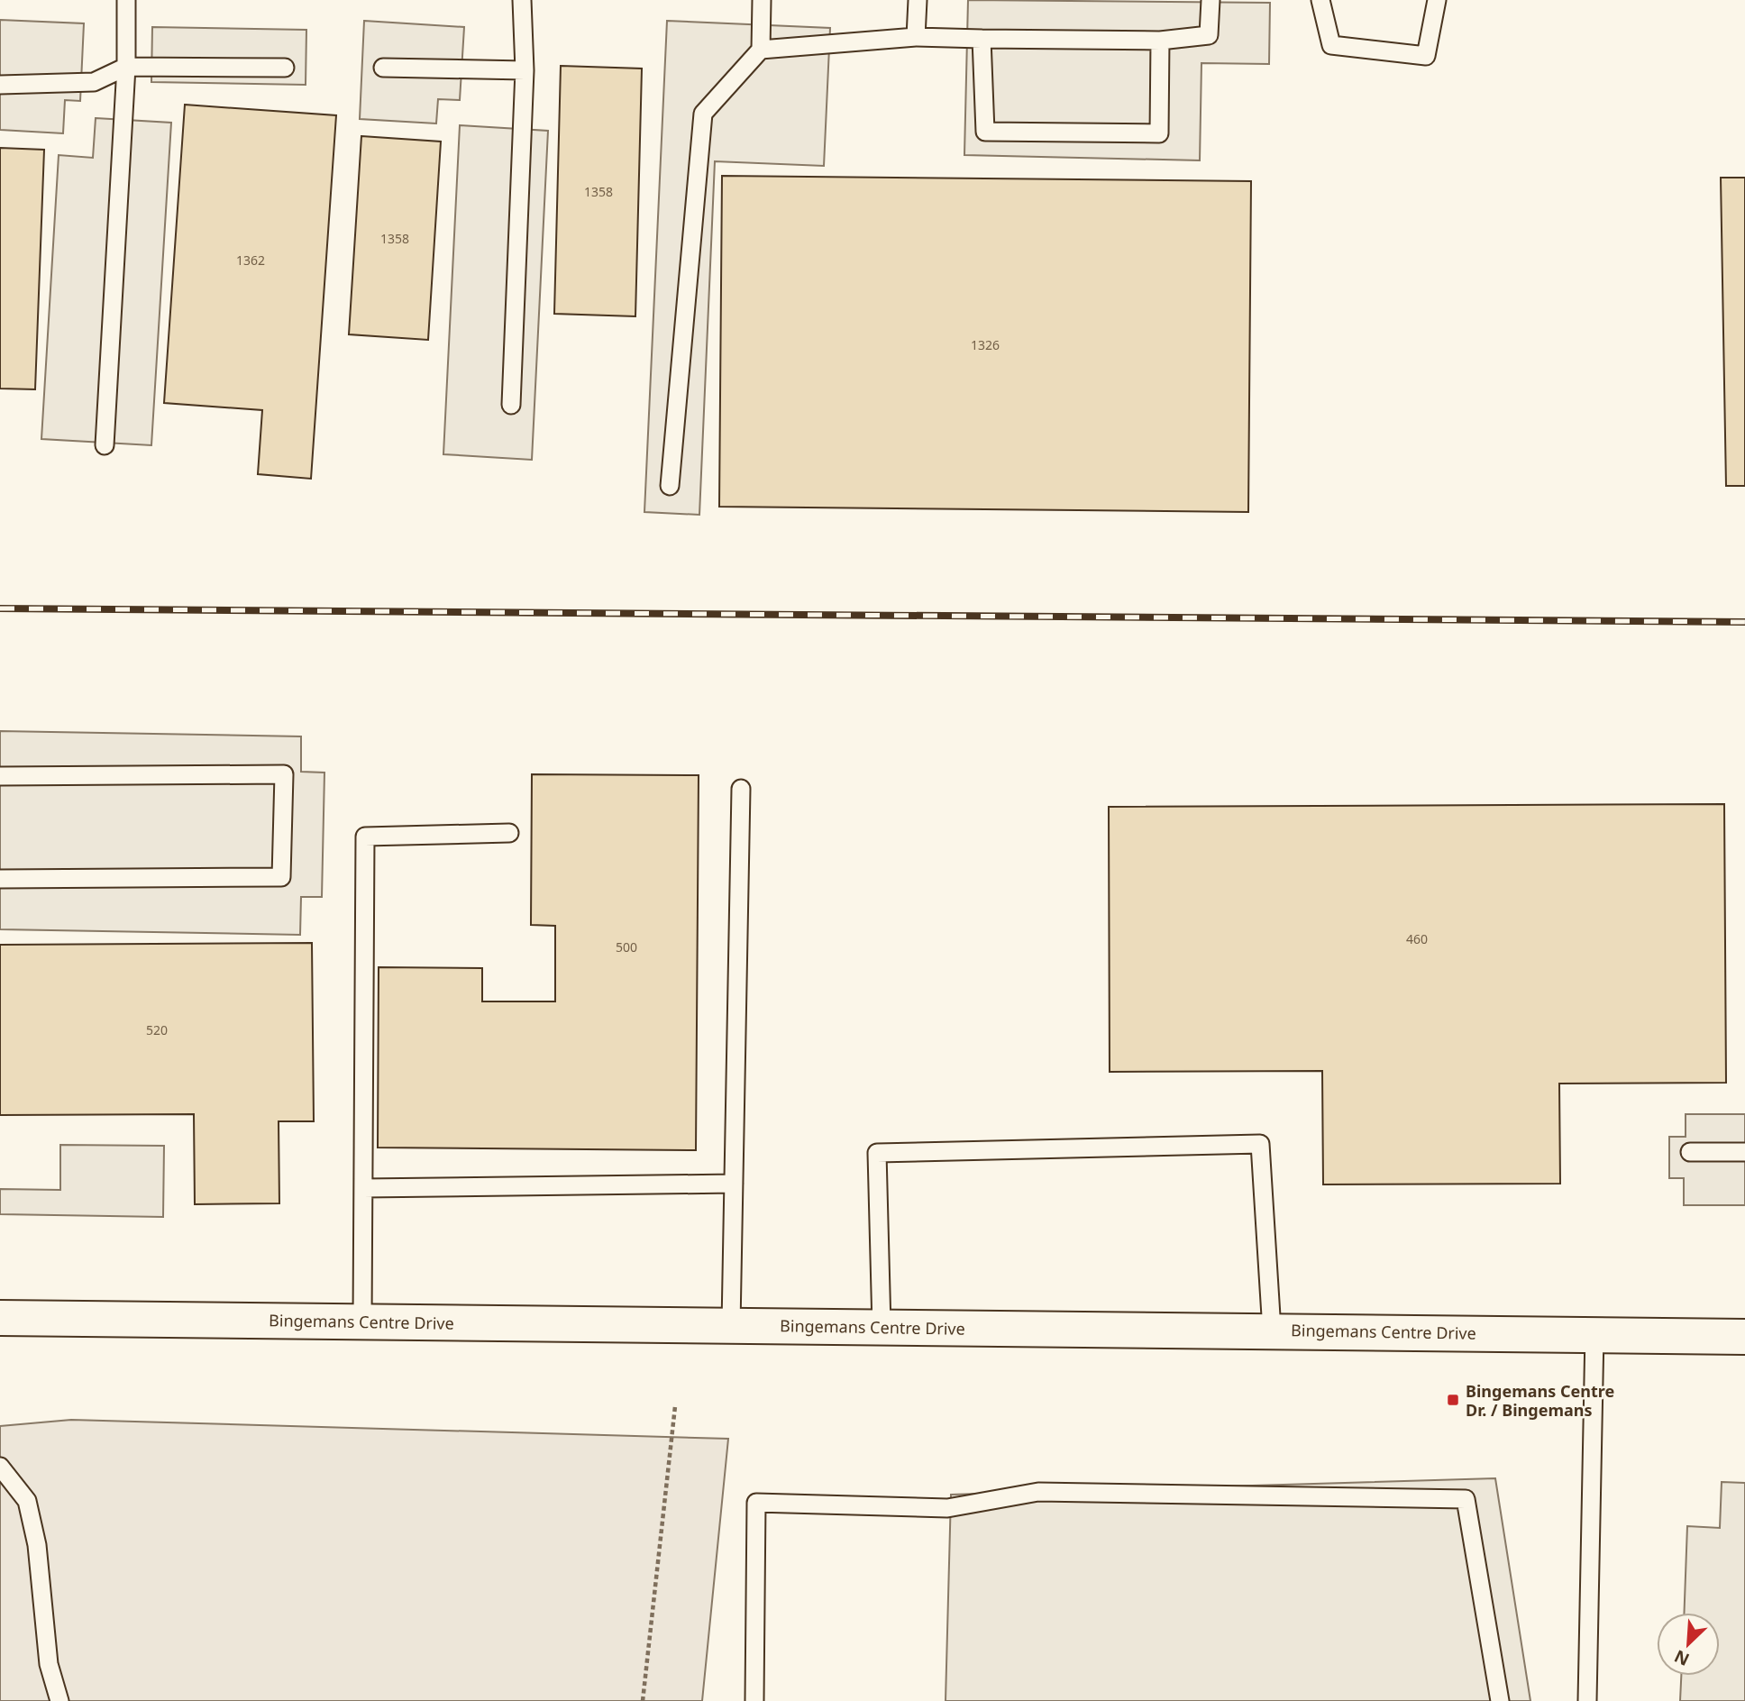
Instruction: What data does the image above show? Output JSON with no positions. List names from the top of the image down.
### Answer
{
  "streets": {
    "main road": ["Bingemans Centre Drive"]
  },
  "places": {
    "transit": ["Bingemans Centre Dr. / Bingemans"]
  },
  "house_numbers": [
    "1358",
    "1358",
    "1362",
    "1326",
    "460",
    "500",
    "520"
  ],
  "north": "bottom left"
}
